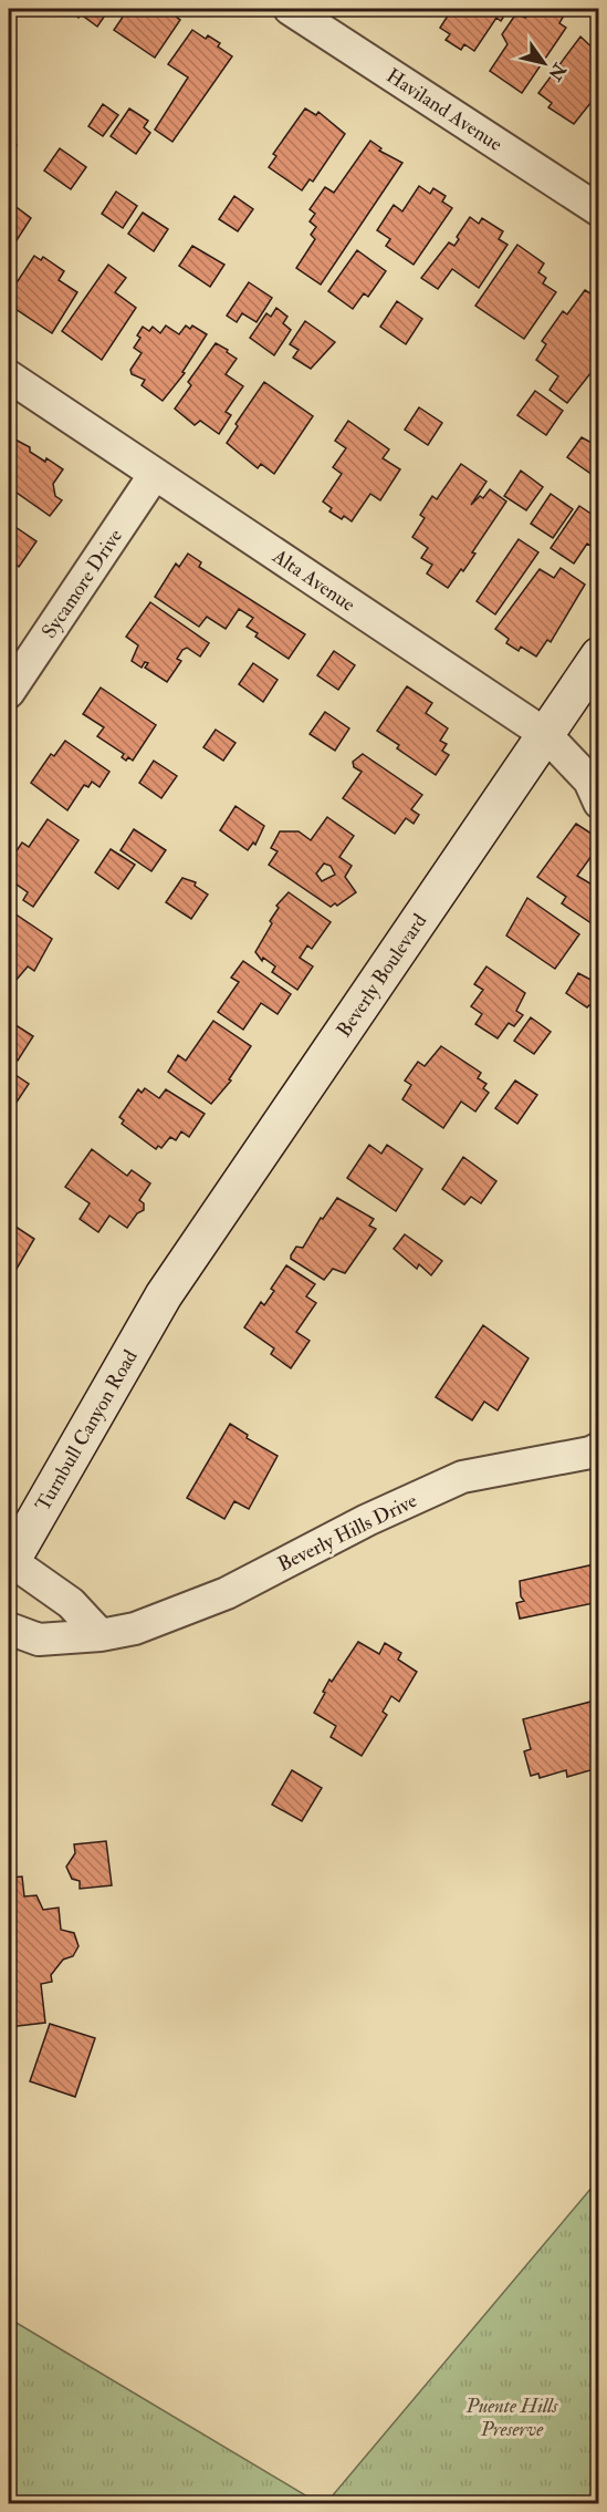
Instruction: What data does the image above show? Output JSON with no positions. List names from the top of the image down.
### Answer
{
  "streets": {
    "street": [
      "Haviland Avenue",
      "Alta Avenue",
      "Sycamore Drive",
      "Beverly Boulevard",
      "Turnbull Canyon Road",
      "Beverly Hills Drive"
    ]
  },
  "crossings": [
    ["Alta Avenue", "Sycamore Drive"],
    ["Alta Avenue", "Beverly Boulevard"],
    ["Beverly Boulevard", "Turnbull Canyon Road"]
  ],
  "parks": ["Puente Hills Preserve"],
  "north": "bottom right"
}
